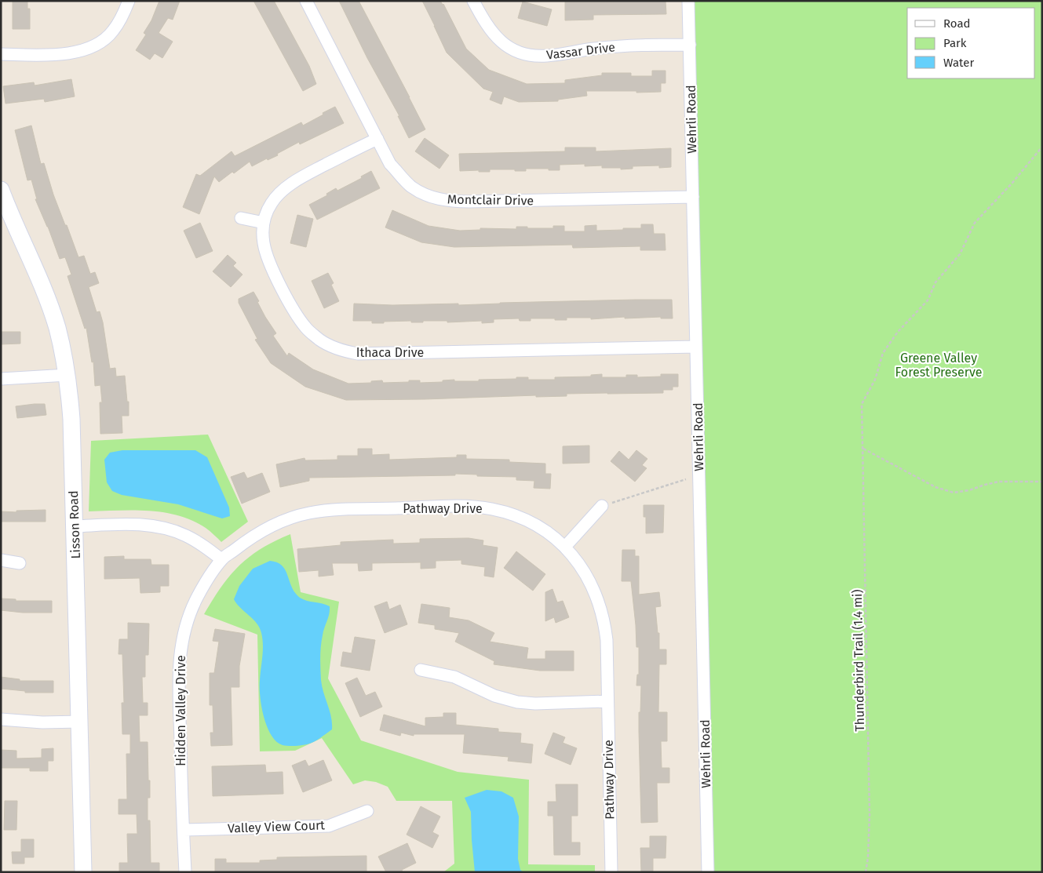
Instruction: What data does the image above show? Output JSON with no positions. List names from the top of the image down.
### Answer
{
  "streets": {
    "street": [
      "Vassar Drive",
      "Wehrli Road",
      "Montclair Drive",
      "Ithaca Drive",
      "Pathway Drive",
      "Lisson Road",
      "Hidden Valley Drive",
      "Valley View Court"
    ],
    "path": ["Thunderbird Trail (1.4 mi)"]
  },
  "crossings": [
    ["Vassar Drive", "Wehrli Road"],
    ["Wehrli Road", "Montclair Drive"],
    ["Wehrli Road", "Ithaca Drive"],
    ["Montclair Drive", "Ithaca Drive"],
    ["Pathway Drive", "Hidden Valley Drive"],
    ["Hidden Valley Drive", "Valley View Court"]
  ],
  "parks": ["Greene Valley Forest Preserve"],
  "legend": ["Road", "Park", "Water"]
}
